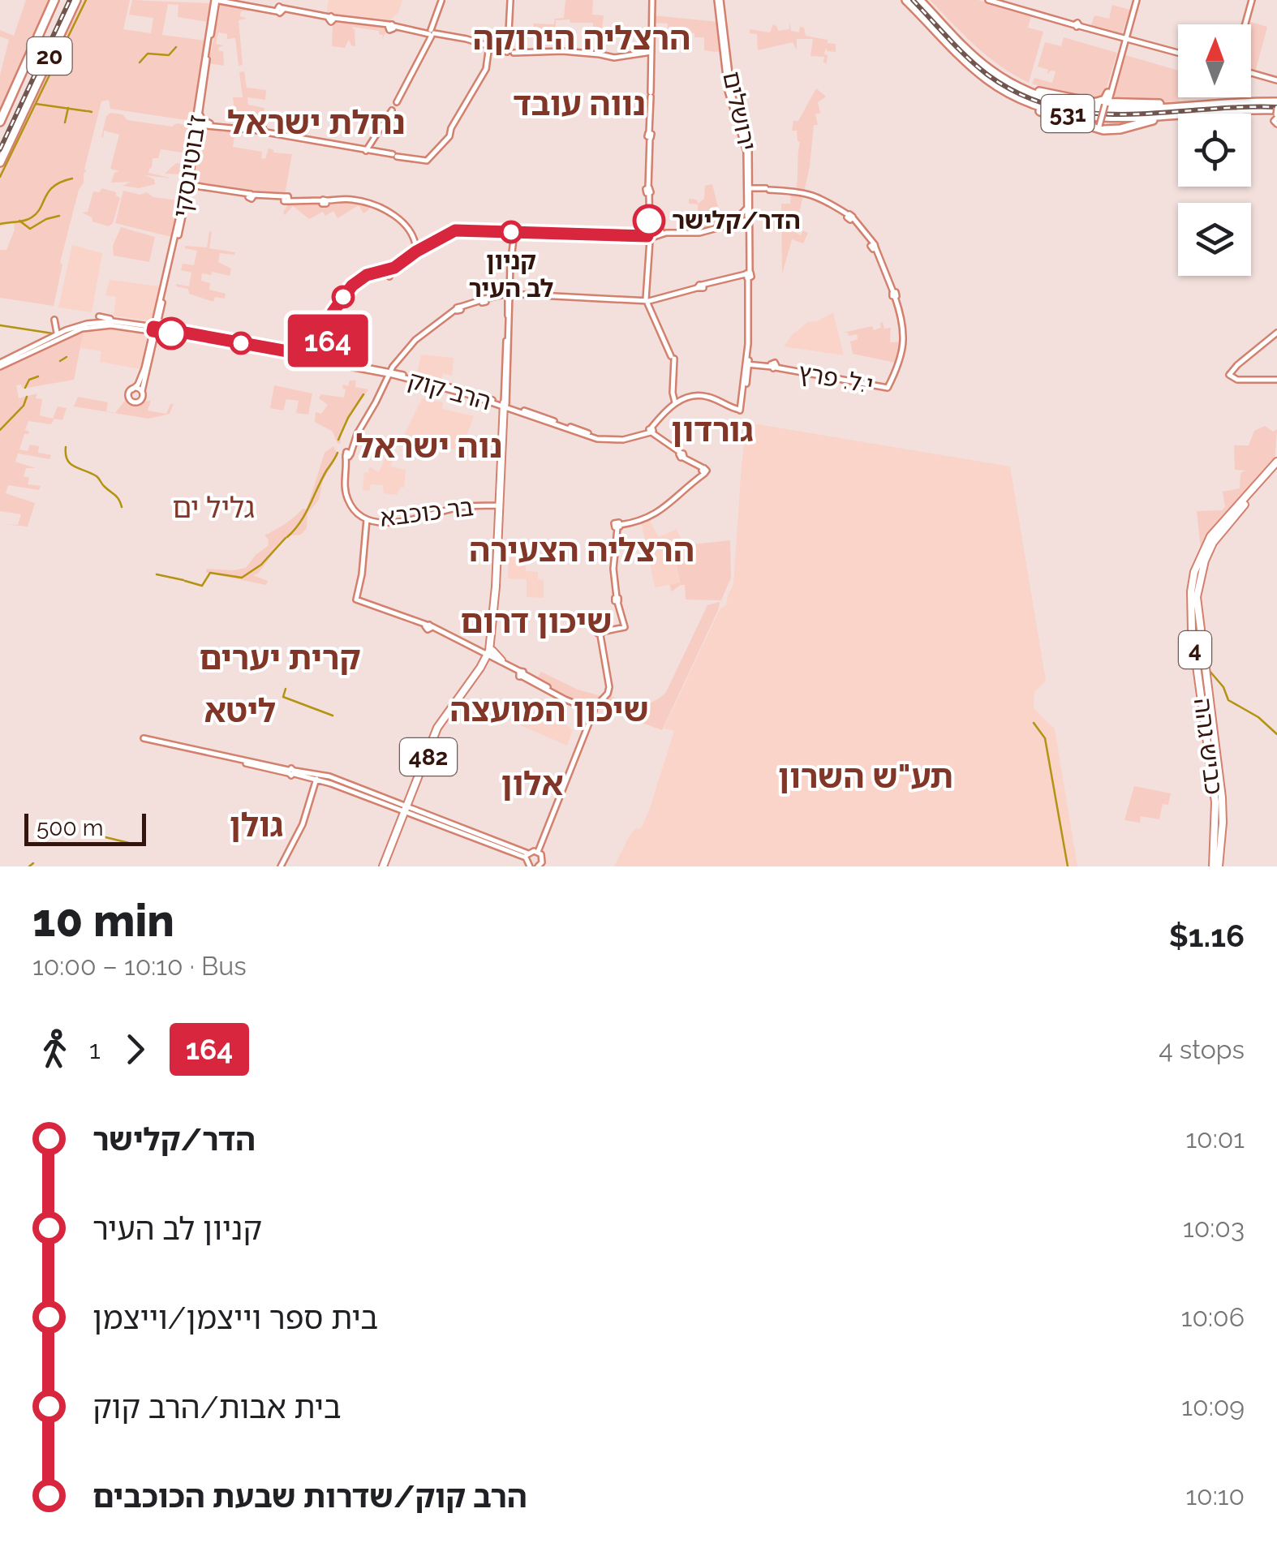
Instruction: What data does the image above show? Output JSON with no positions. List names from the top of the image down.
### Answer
{
  "streets": {
    "highway": ["20", "531"],
    "main road": ["4", "כביש גהה", "482"],
    "street": [
      "ירושלים",
      "ז'בוטינסקי",
      "י.ל. פרץ",
      "הרב קוק",
      "בר כוכבא"
    ]
  },
  "crossings": [
    ["ירושלים", "י.ל. פרץ"],
    ["ז'בוטינסקי", "הרב קוק"],
    ["הרב קוק", "בר כוכבא"],
    ["הרב קוק", "482"],
    ["בר כוכבא", "482"]
  ],
  "districts": [
    "הרצליה הירוקה",
    "נווה עובד",
    "נחלת ישראל",
    "גורדון",
    "נוה ישראל",
    "גליל ים",
    "הרצליה הצעירה",
    "שיכון דרום",
    "קרית יערים",
    "שיכון המועצה",
    "ליטא",
    "תע\"ש השרון",
    "אלון",
    "גולן"
  ],
  "places": ["הדר/קלישר", "קניון לב העיר"],
  "lines": ["bus line 164"],
  "scale_bar": "500 m",
  "north": "top",
  "page": {
    "on_map": "164",
    "scale": "500 m",
    "heading": ["10 min", "10:00 – 10:10 · Bus", "$1.16"],
    "legs": ["1", "164", "4 stops"],
    "list": [
      {
        "name": "הדר/קלישר",
        "value": "10:01"
      },
      {
        "name": "קניון לב העיר",
        "value": "10:03"
      },
      {
        "name": "בית ספר וייצמן/וייצמן",
        "value": "10:06"
      },
      {
        "name": "בית אבות/הרב קוק",
        "value": "10:09"
      },
      {
        "name": "הרב קוק/שדרות שבעת הכוכבים",
        "value": "10:10"
      }
    ]
  }
}
